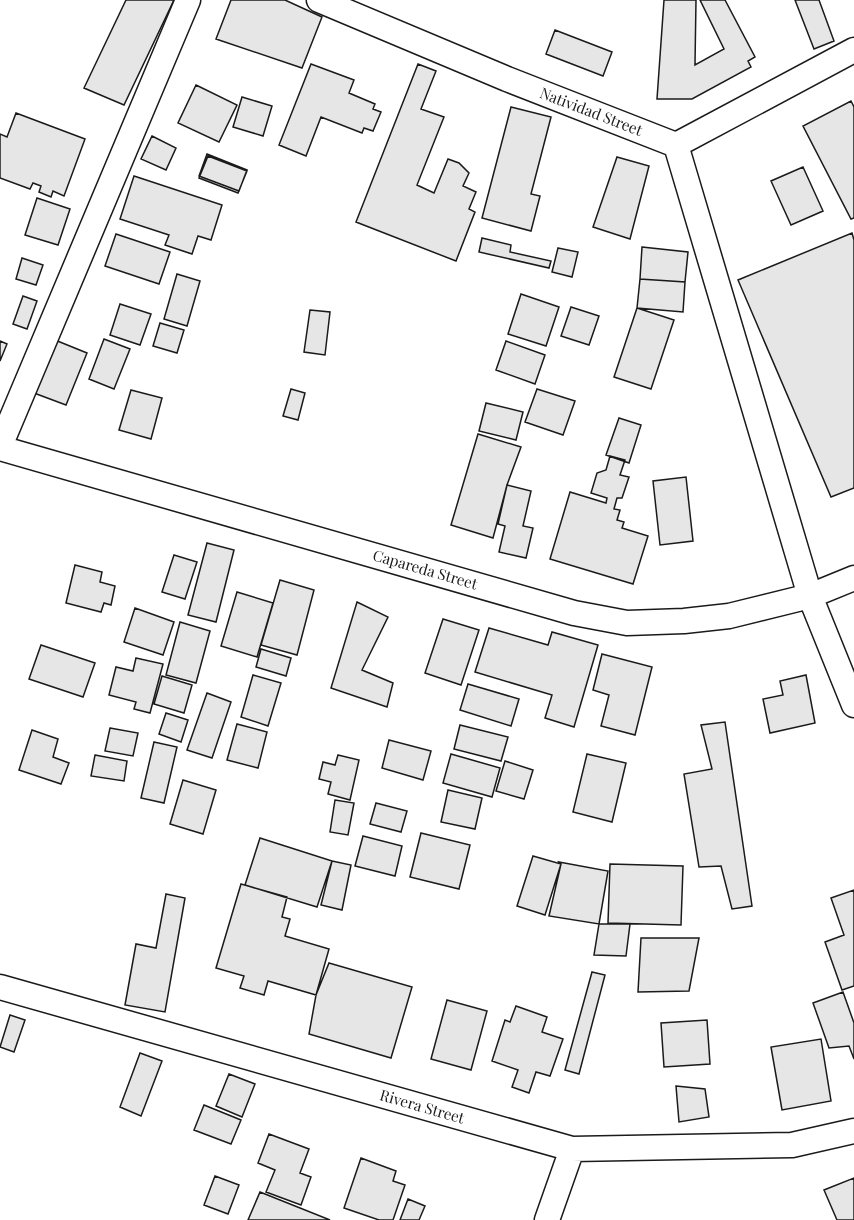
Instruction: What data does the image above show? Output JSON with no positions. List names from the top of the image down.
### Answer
{
  "streets": {
    "street": ["Natividad Street", "Capareda Street", "Rivera Street"]
  }
}
